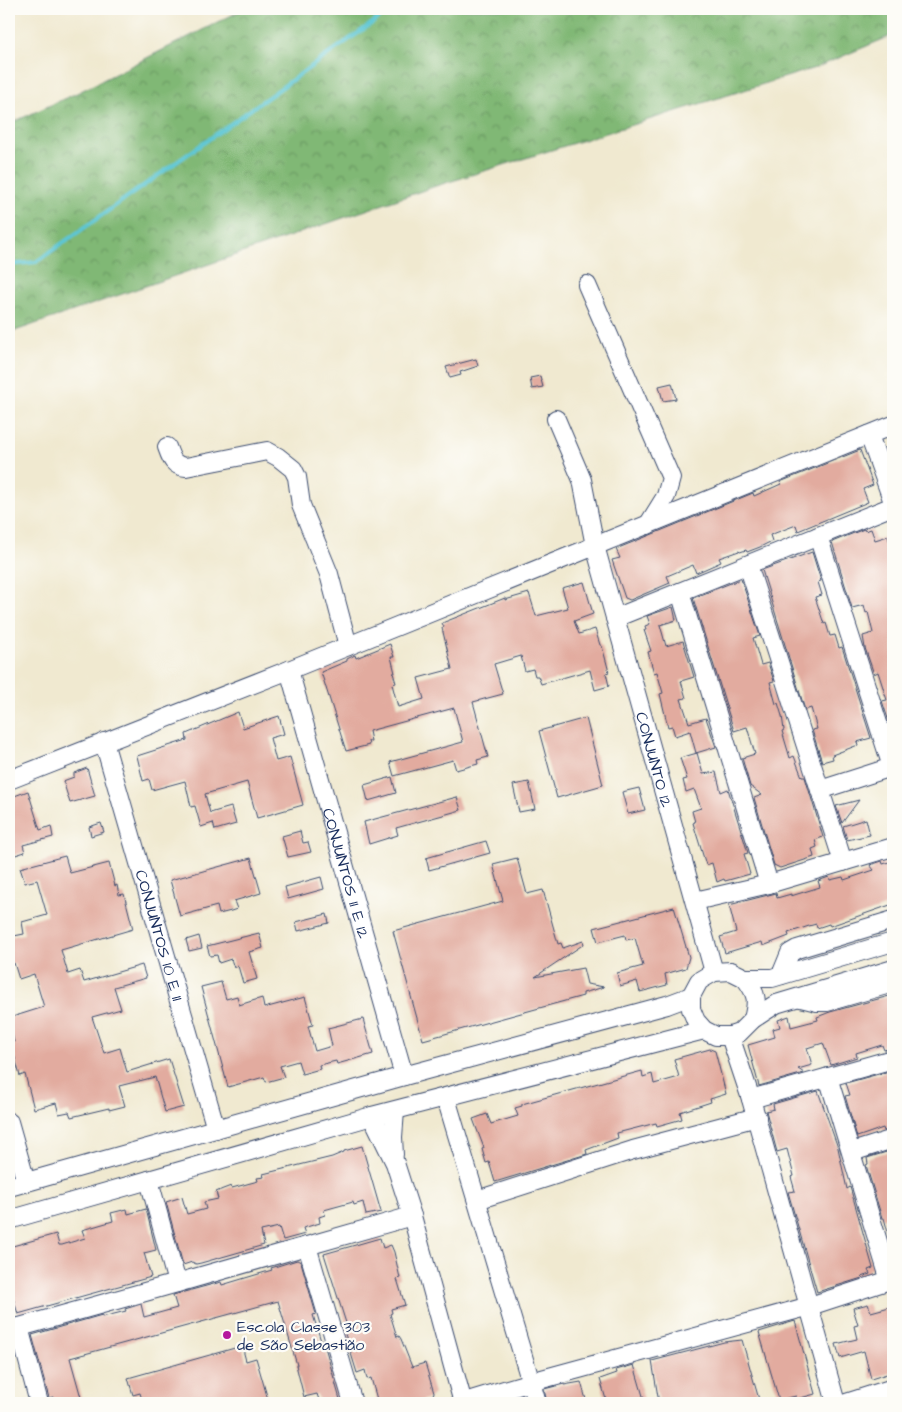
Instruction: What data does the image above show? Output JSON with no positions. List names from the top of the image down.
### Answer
{
  "streets": {
    "street": ["CONJUNTO 12", "CONJUNTOS 11 E 12", "CONJUNTOS 10 E 11"]
  },
  "places": ["Escola Classe 303 de São Sebastião"]
}
